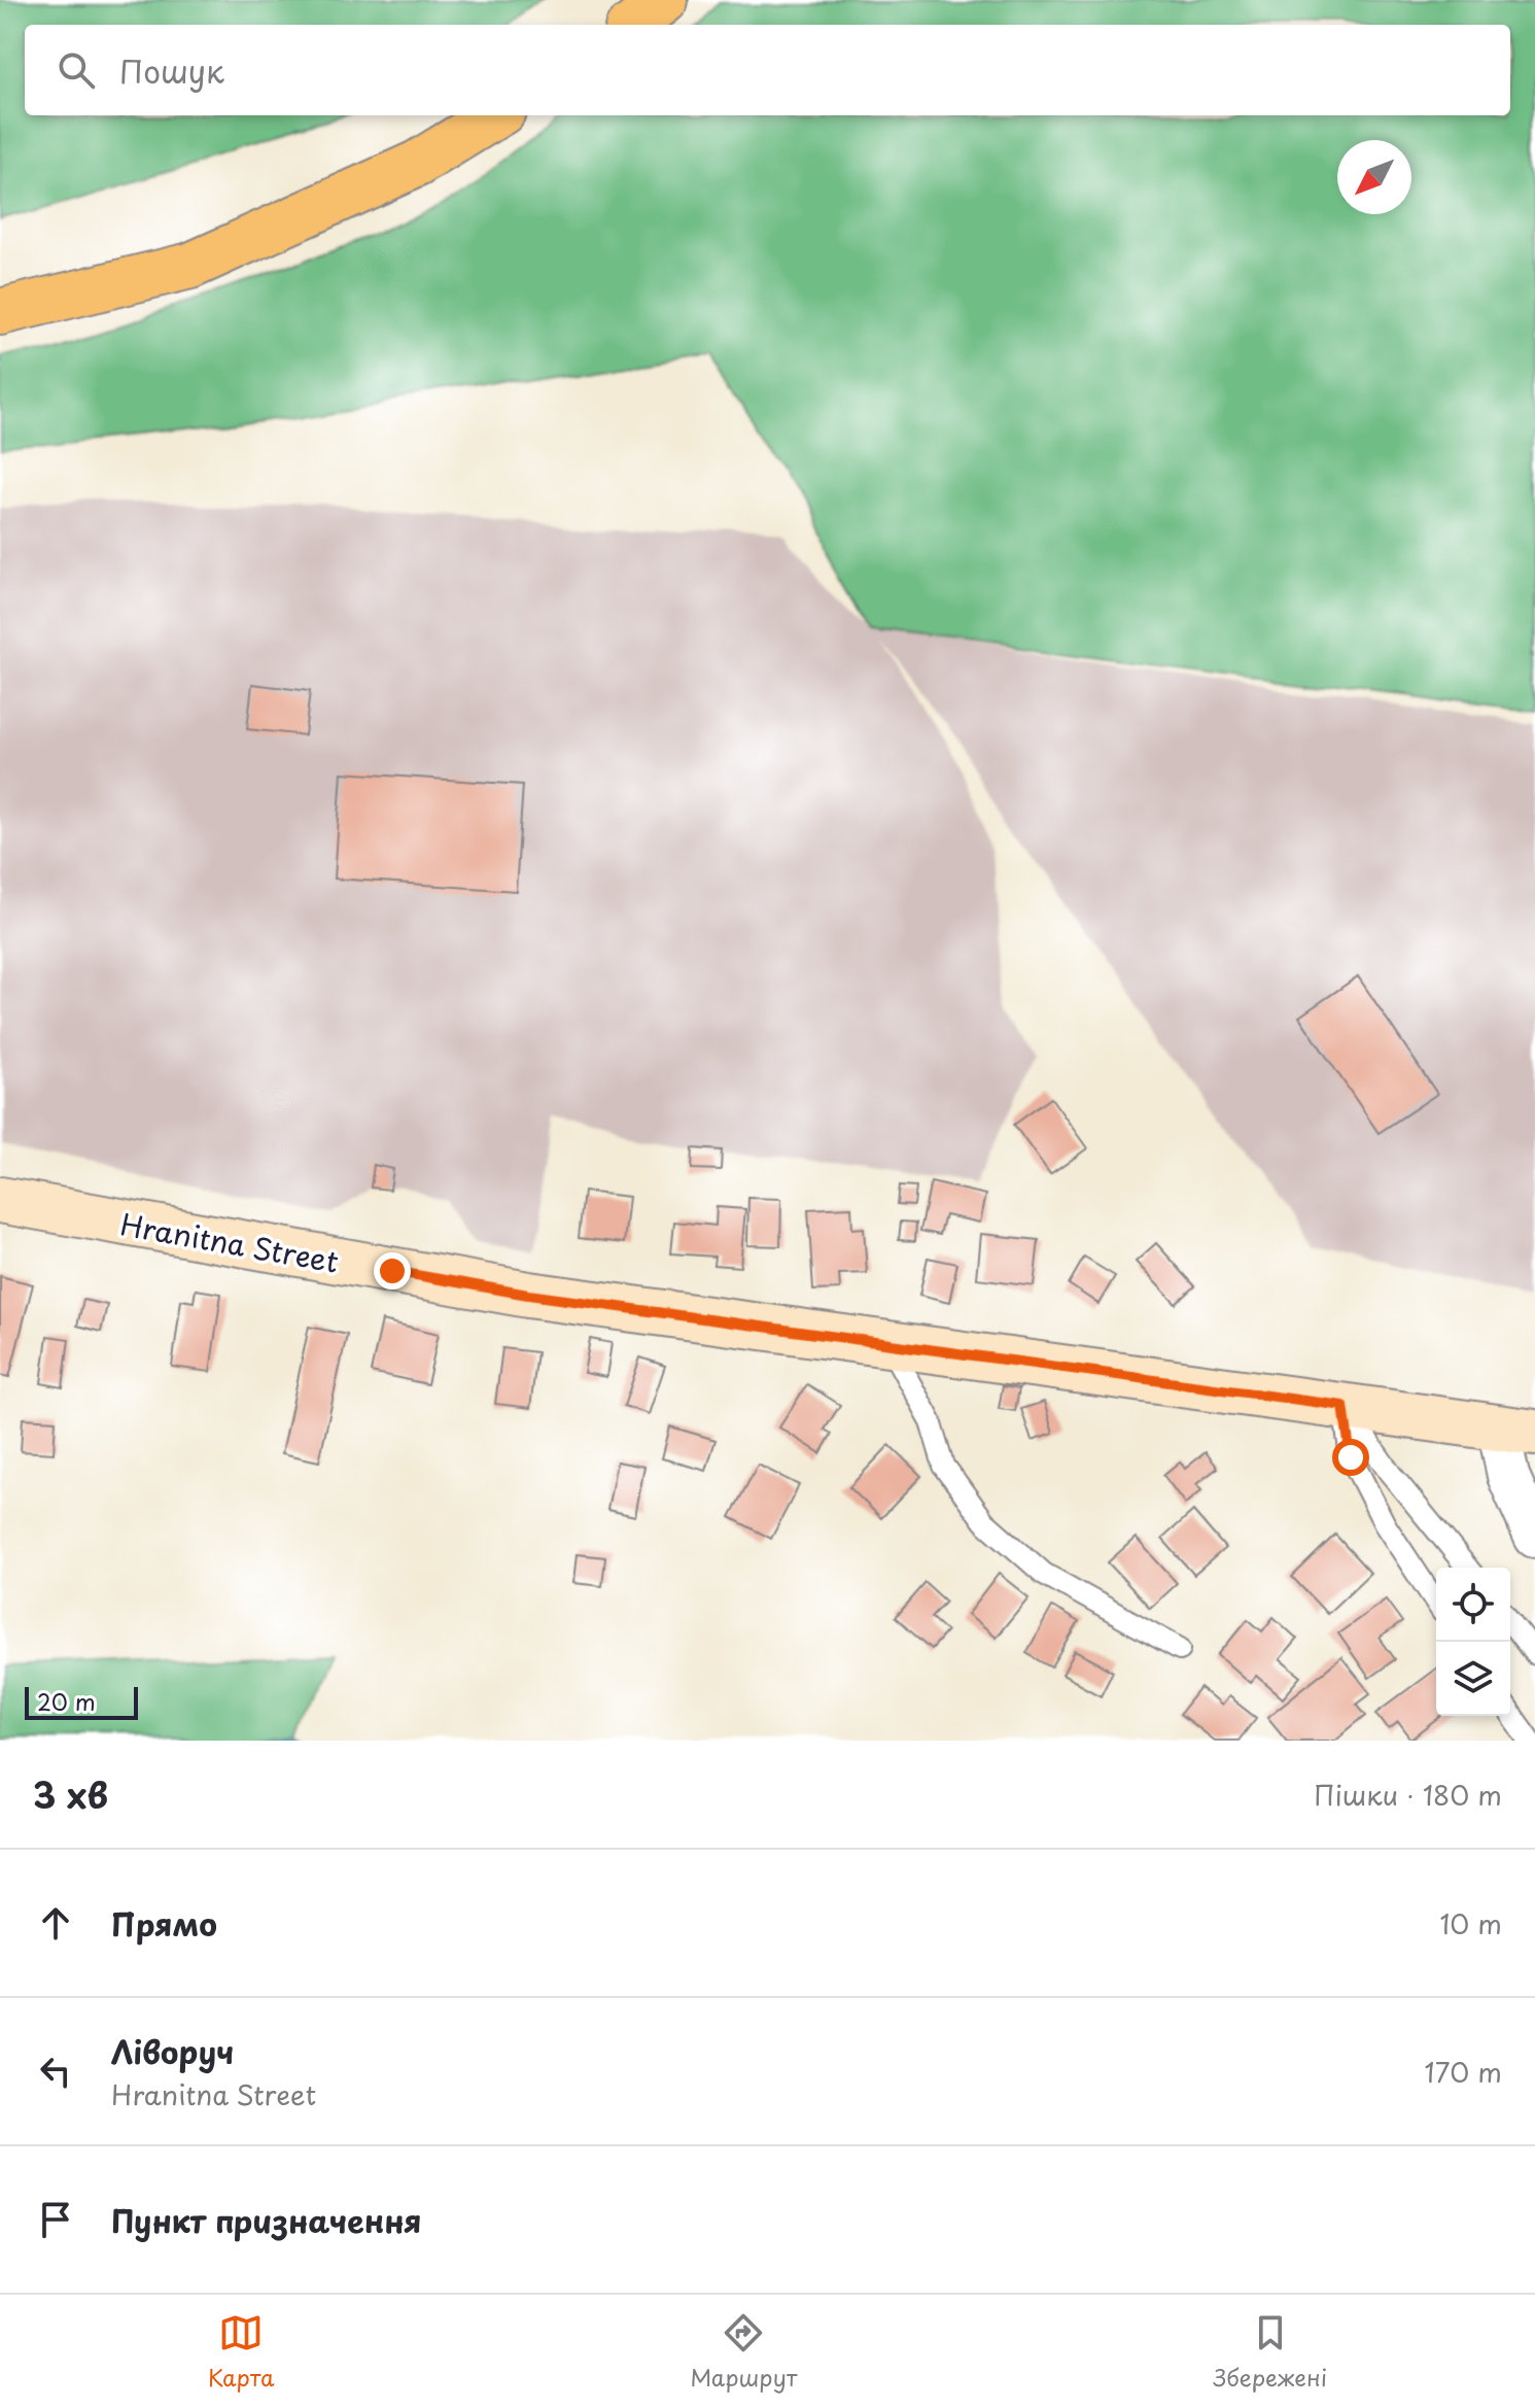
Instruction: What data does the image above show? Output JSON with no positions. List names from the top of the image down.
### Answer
{
  "streets": {
    "street": ["Hranitna Street"]
  },
  "scale_bar": "20 m",
  "north": "bottom left",
  "page": {
    "search": "Пошук",
    "scale": "20 m",
    "heading": ["3 хв", "Пішки · 180 m"],
    "list": [
      ["Прямо", "10 m"],
      ["Ліворуч", "Hranitna Street", "170 m"],
      "Пункт призначення"
    ],
    "nav": ["Карта", "Маршрут", "Збережені"]
  }
}
